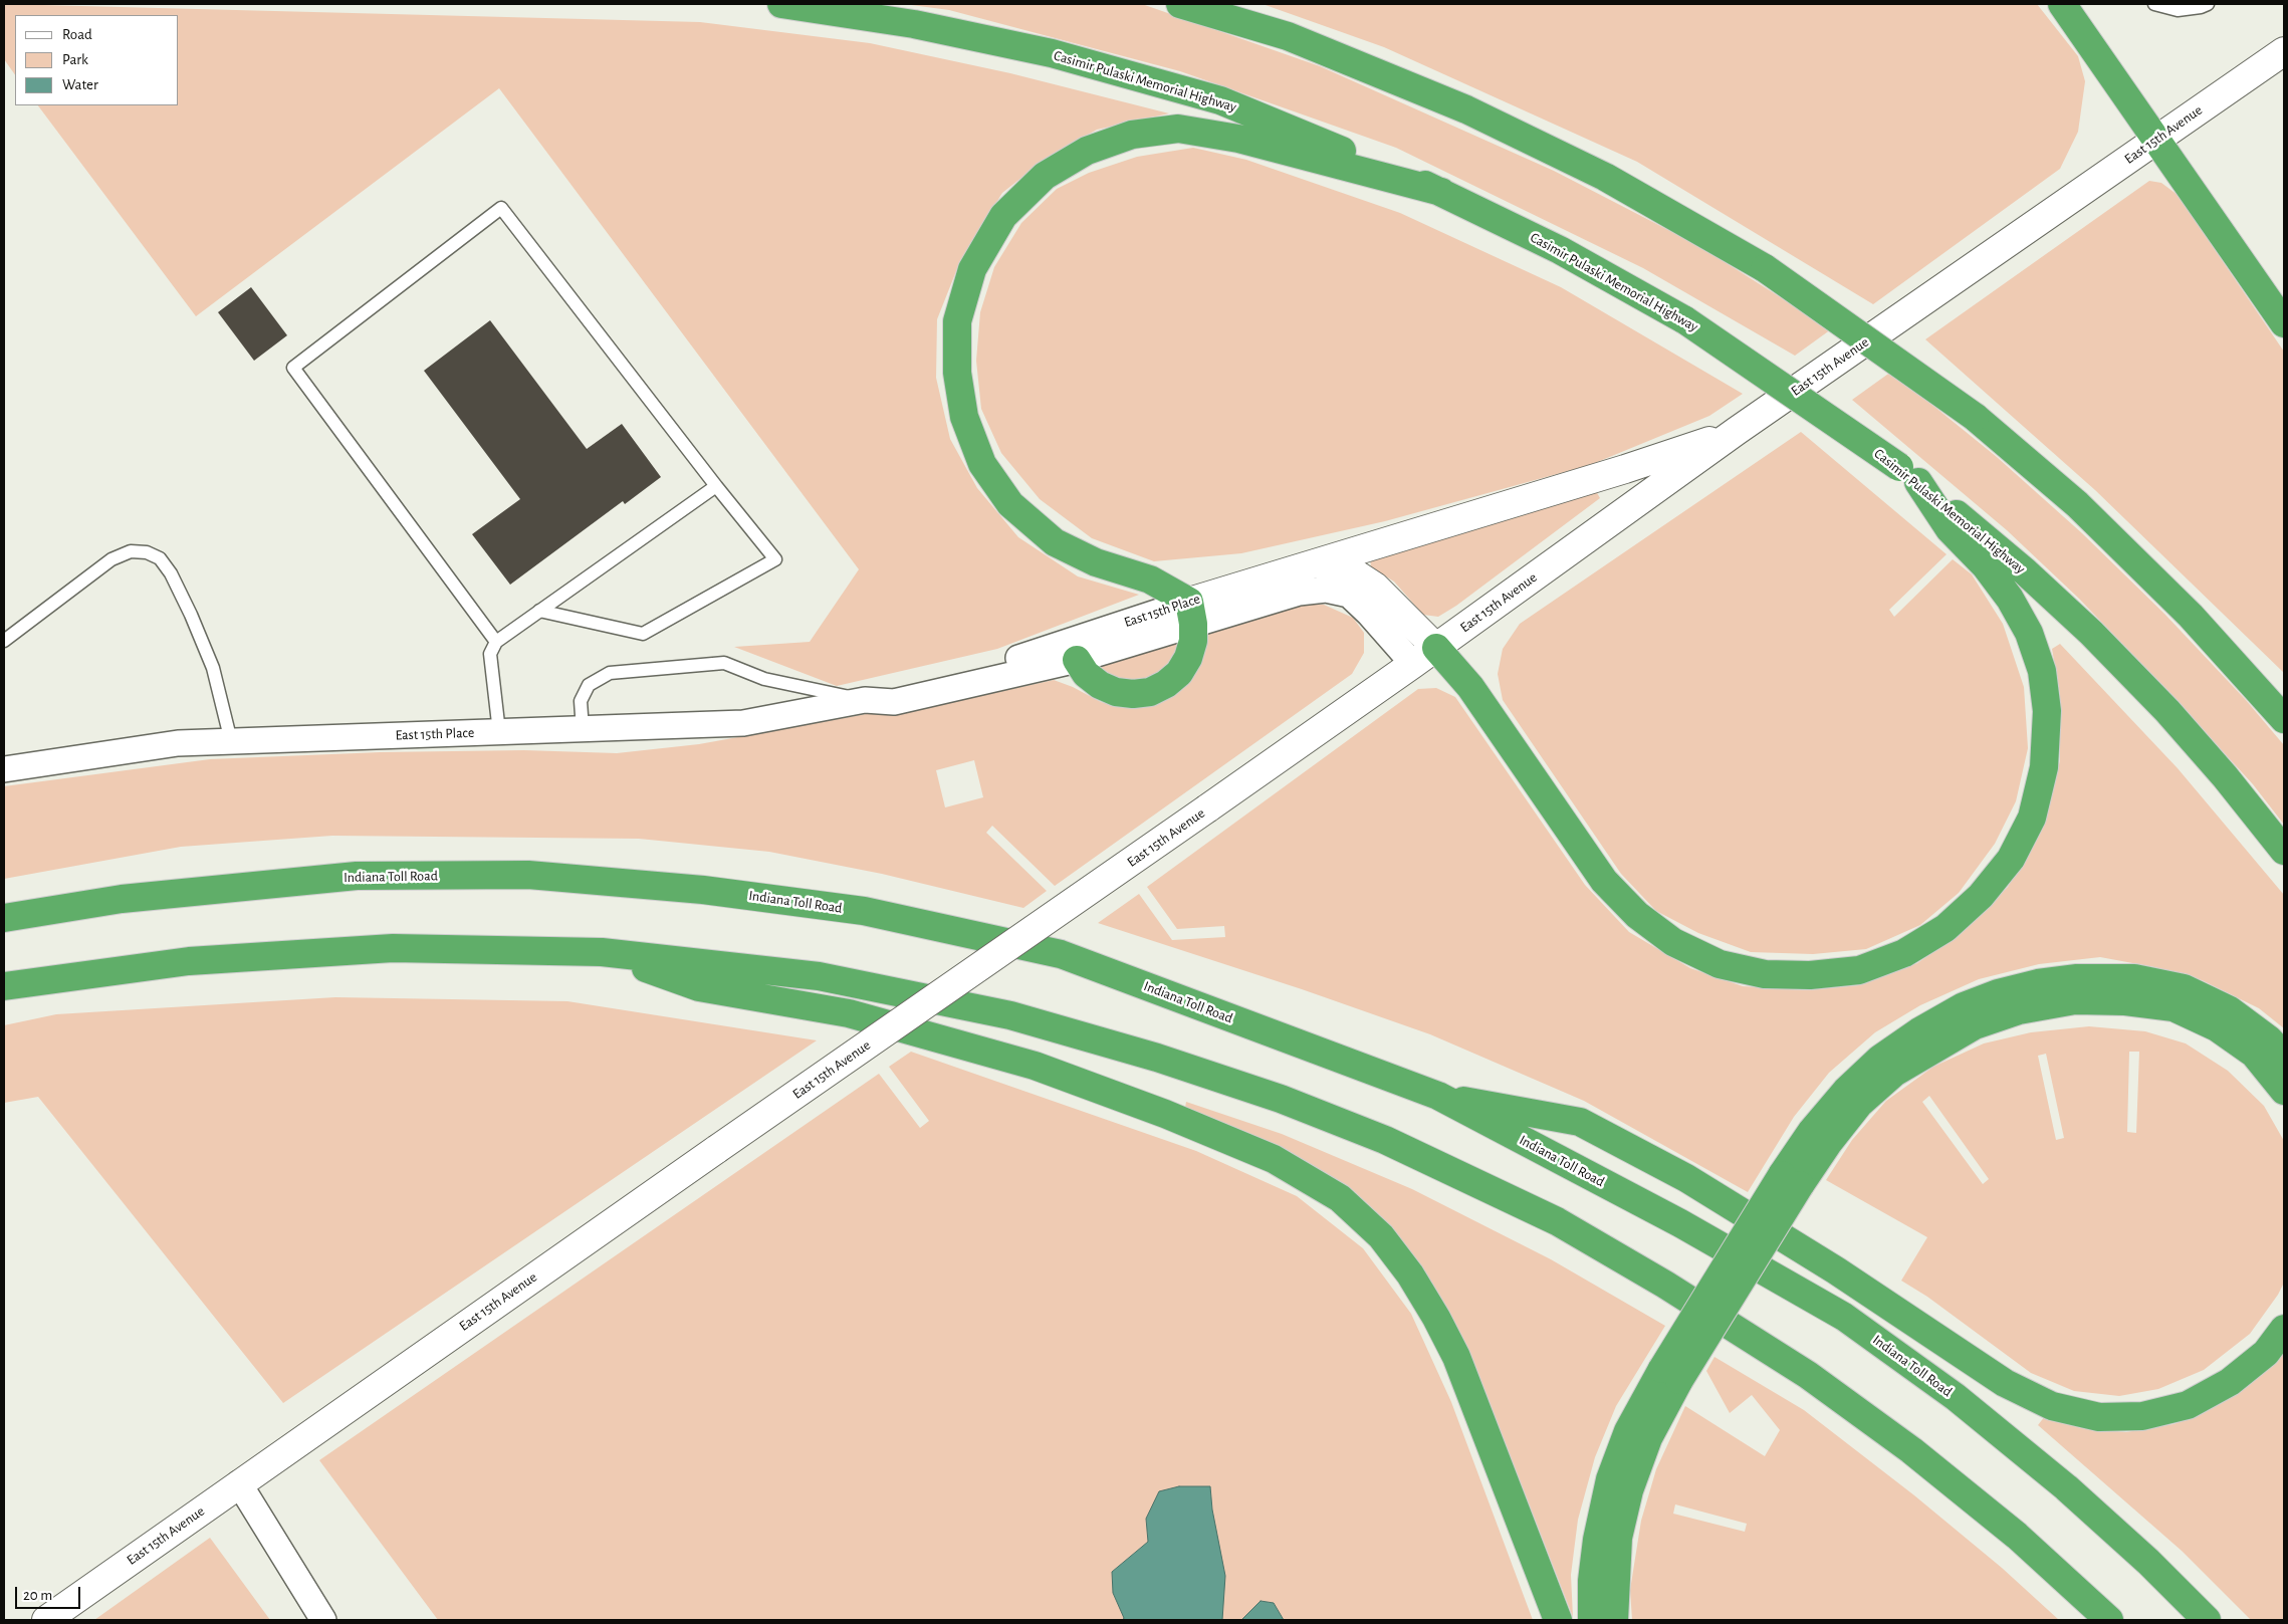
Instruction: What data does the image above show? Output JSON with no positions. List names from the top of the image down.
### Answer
{
  "streets": {
    "highway": ["Casimir Pulaski Memorial Highway", "Indiana Toll Road"],
    "street": ["East 15th Avenue", "East 15th Place"]
  },
  "crossings": [
    ["East 15th Avenue", "East 15th Place"]
  ],
  "legend": ["Road", "Park", "Water"],
  "scale_bar": "20 m"
}
